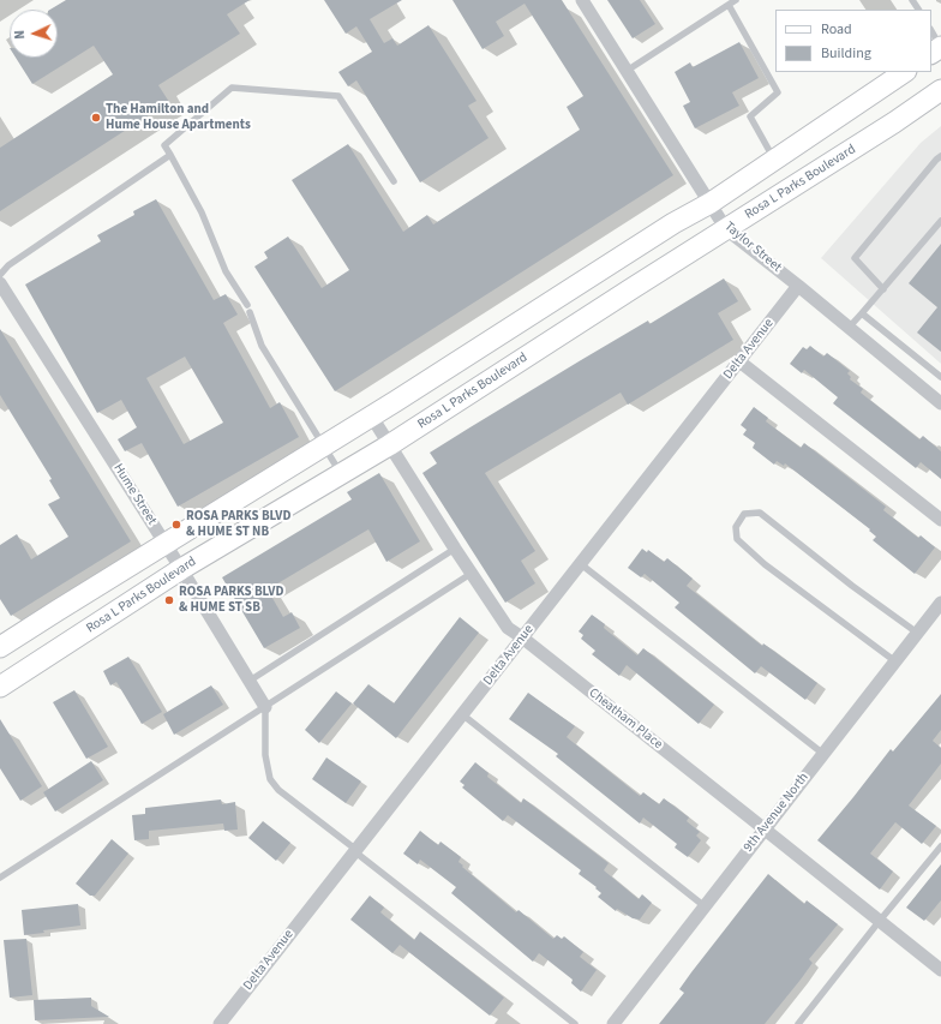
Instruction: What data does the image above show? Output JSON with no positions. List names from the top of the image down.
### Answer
{
  "streets": {
    "main road": ["Rosa L Parks Boulevard"],
    "street": [
      "Taylor Street",
      "Delta Avenue",
      "Hume Street",
      "Cheatham Place",
      "9th Avenue North"
    ]
  },
  "crossings": [
    ["Rosa L Parks Boulevard", "Taylor Street"],
    ["Rosa L Parks Boulevard", "Hume Street"],
    ["Rosa L Parks Boulevard", "Cheatham Place"],
    ["Taylor Street", "Delta Avenue"],
    ["Delta Avenue", "Cheatham Place"],
    ["Cheatham Place", "9th Avenue North"]
  ],
  "places": ["The Hamilton and Hume House Apartments", "ROSA PARKS BLVD & HUME ST NB", "ROSA PARKS BLVD & HUME ST SB"],
  "legend": ["Road", "Building"],
  "north": "left"
}
